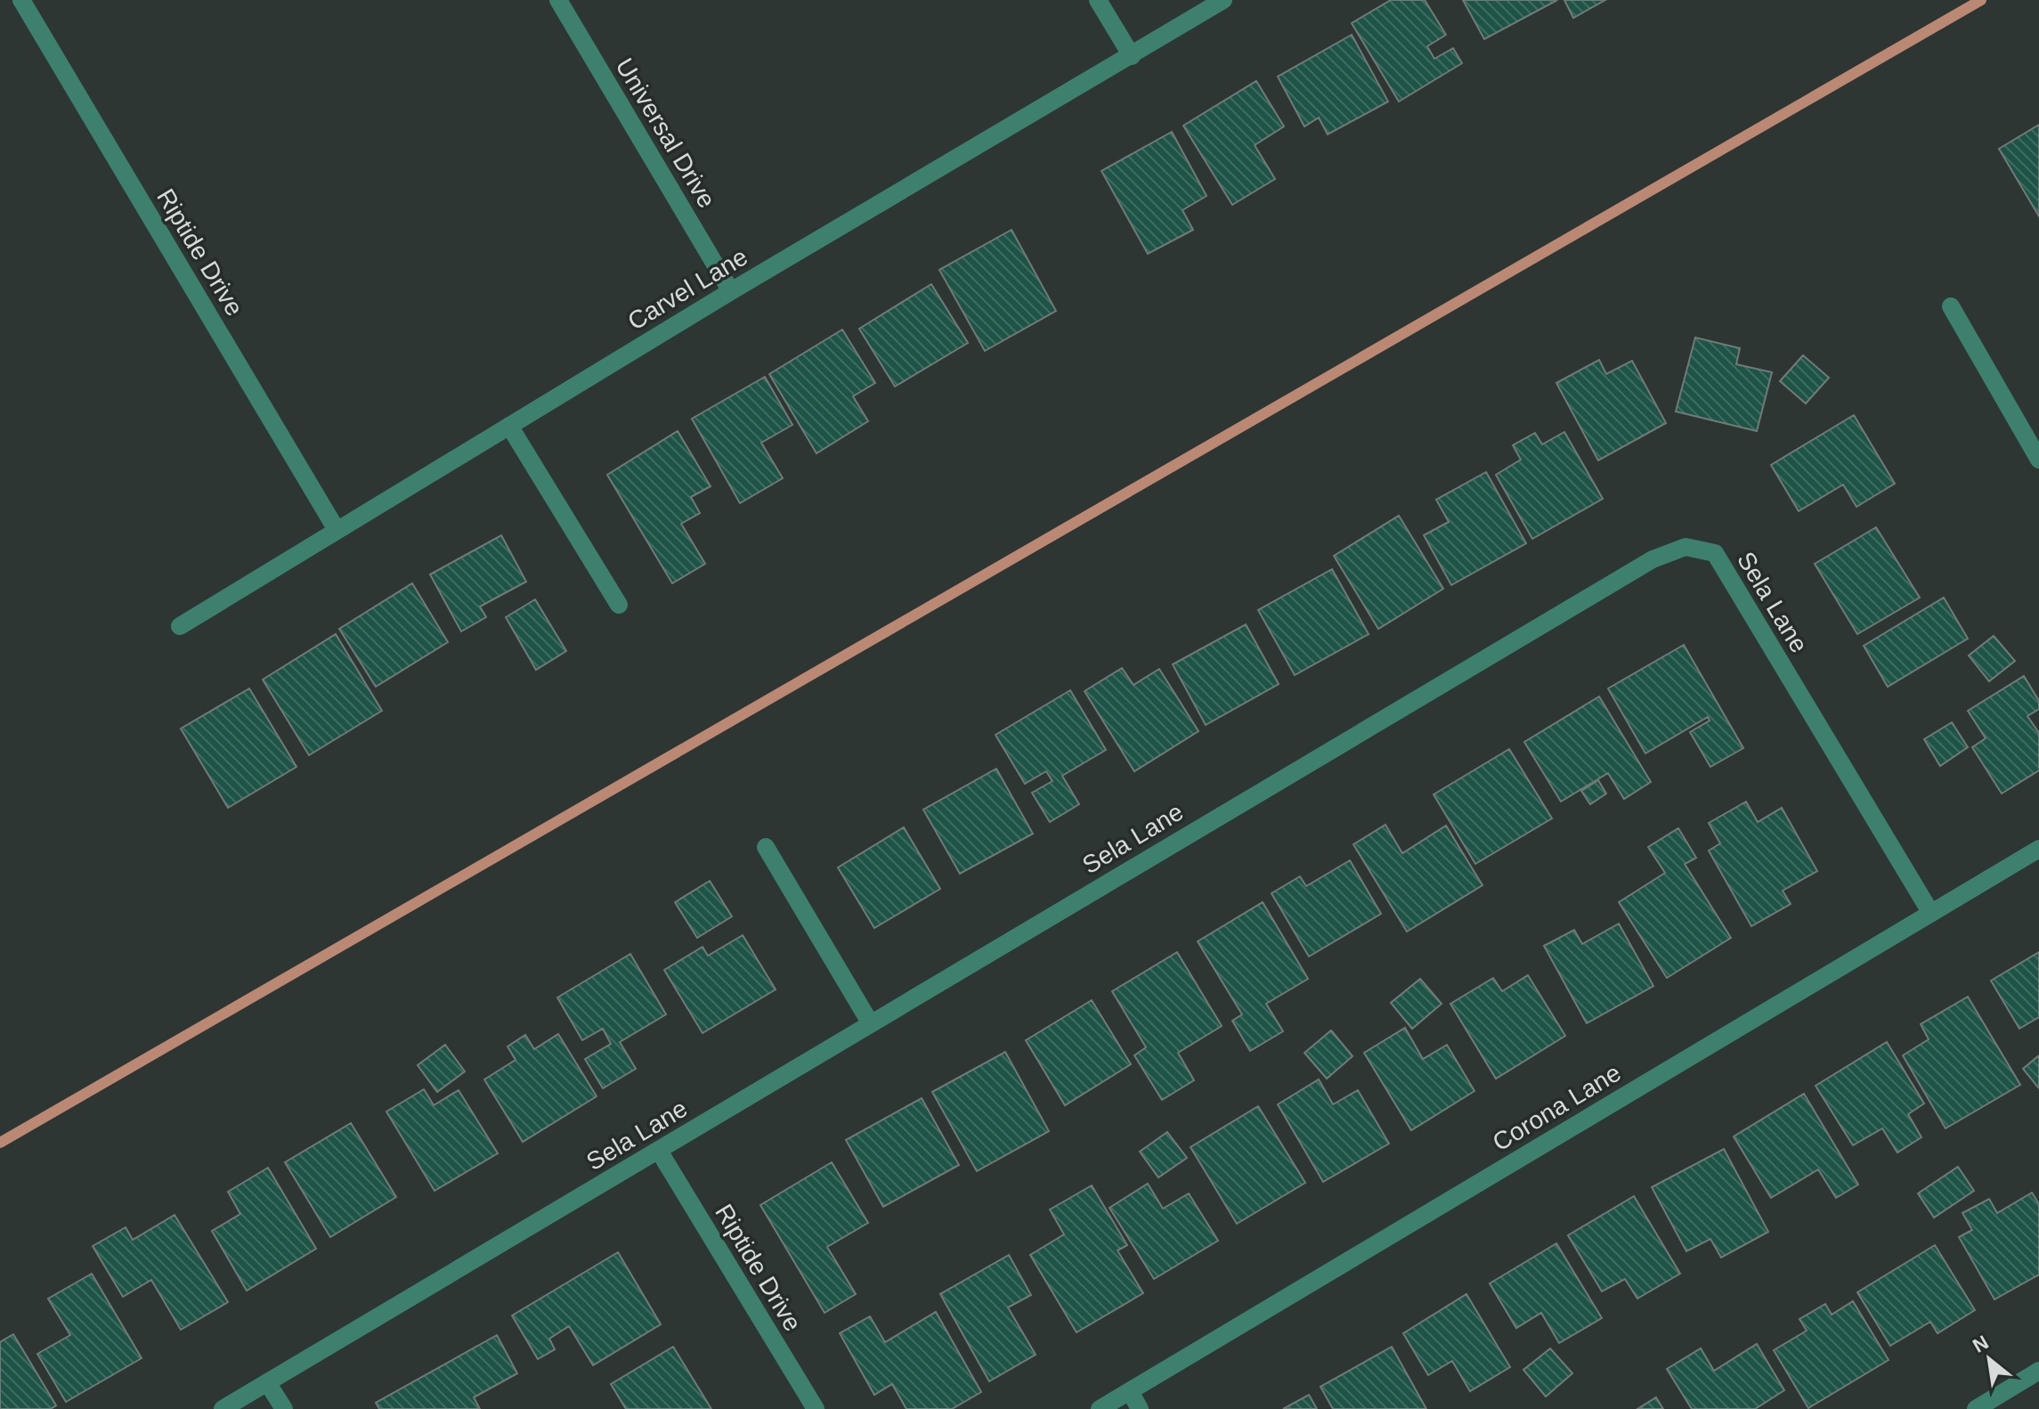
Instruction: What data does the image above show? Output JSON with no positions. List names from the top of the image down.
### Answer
{
  "streets": {
    "street": [
      "Universal Drive",
      "Riptide Drive",
      "Carvel Lane",
      "Sela Lane",
      "Corona Lane"
    ]
  },
  "crossings": [
    ["Universal Drive", "Carvel Lane"],
    ["Riptide Drive", "Carvel Lane"],
    ["Riptide Drive", "Sela Lane"],
    ["Sela Lane", "Corona Lane"]
  ],
  "north": "top left"
}
